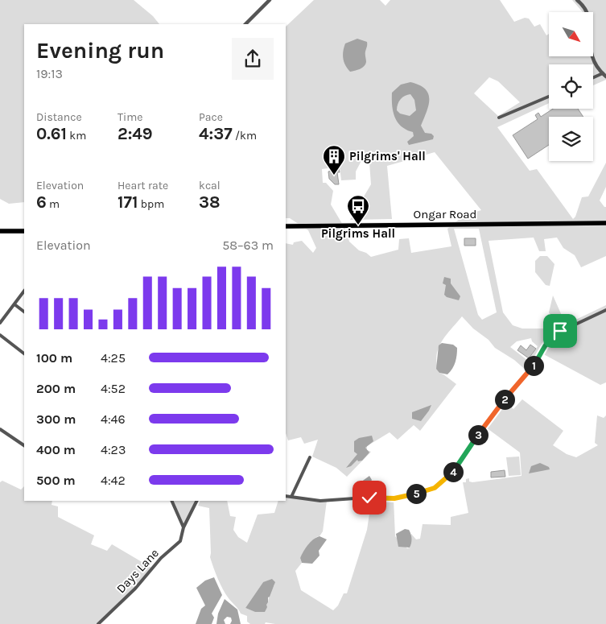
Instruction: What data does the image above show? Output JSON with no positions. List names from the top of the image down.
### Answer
{
  "streets": {
    "main road": ["Ongar Road"],
    "street": ["Days Lane"]
  },
  "places": {
    "building": ["Pilgrims' Hall"],
    "bus stop": ["Pilgrims Hall"]
  },
  "north": "bottom right",
  "page": {
    "heading": ["Evening run", "19:13"],
    "stats": [
      ["Distance", "0.61 km"],
      ["Time", "2:49"],
      ["Pace", "4:37 /km"],
      ["Elevation", "6 m"],
      ["Heart rate", "171 bpm"],
      ["kcal", "38"]
    ],
    "chart": ["Elevation", "58–63 m"],
    "list": [
      {
        "name": "100 m",
        "note": "4:25"
      },
      {
        "name": "200 m",
        "note": "4:52"
      },
      {
        "name": "300 m",
        "note": "4:46"
      },
      {
        "name": "400 m",
        "note": "4:23"
      },
      {
        "name": "500 m",
        "note": "4:42"
      }
    ],
    "pins": [
      "1",
      "2",
      "3",
      "4",
      "5"
    ]
  }
}
